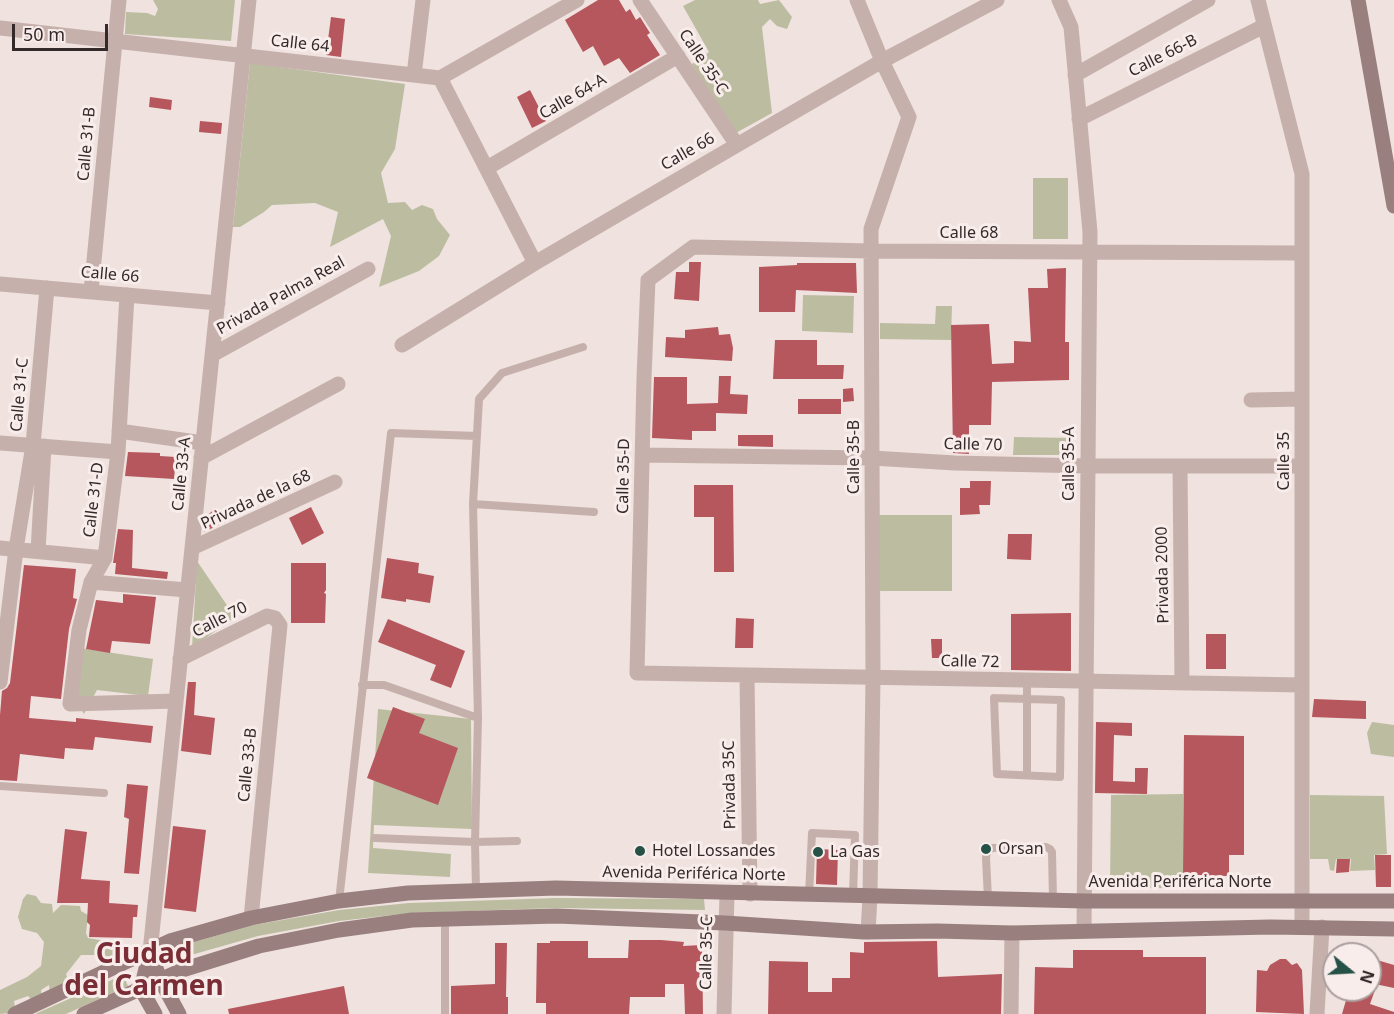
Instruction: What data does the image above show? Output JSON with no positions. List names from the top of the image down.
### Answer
{
  "streets": {
    "main road": ["Avenida Periférica Norte"],
    "street": [
      "Calle 64",
      "Calle 66-B",
      "Calle 35-C",
      "Calle 64-A",
      "Calle 31-B",
      "Calle 66",
      "Calle 68",
      "Privada Palma Real",
      "Calle 31-C",
      "Calle 70",
      "Calle 35-B",
      "Calle 35",
      "Calle 35-A",
      "Calle 33-A",
      "Calle 35-D",
      "Calle 31-D",
      "Privada de la 68",
      "Privada 2000",
      "Calle 72",
      "Calle 33-B",
      "Privada 35C"
    ]
  },
  "crossings": [
    ["Calle 64", "Calle 31-B"],
    ["Calle 64", "Calle 33-A"],
    ["Calle 66-B", "Calle 35"],
    ["Calle 66-B", "Calle 35-A"],
    ["Calle 35-C", "Calle 64-A"],
    ["Calle 35-C", "Calle 66"],
    ["Calle 35-C", "Avenida Periférica Norte"],
    ["Calle 31-B", "Calle 66"],
    ["Calle 66", "Calle 31-C"],
    ["Calle 66", "Calle 35-B"],
    ["Calle 66", "Calle 33-A"],
    ["Calle 66", "Calle 31-D"],
    ["Calle 68", "Calle 35-B"],
    ["Calle 68", "Calle 35"],
    ["Calle 68", "Calle 35-A"],
    ["Calle 68", "Calle 35-D"],
    ["Privada Palma Real", "Calle 33-A"],
    ["Calle 70", "Calle 35-B"],
    ["Calle 70", "Calle 35"],
    ["Calle 70", "Calle 35-A"],
    ["Calle 70", "Calle 33-A"],
    ["Calle 70", "Calle 35-D"],
    ["Calle 70", "Privada 2000"],
    ["Calle 70", "Calle 33-B"],
    ["Calle 35-B", "Calle 72"],
    ["Calle 35-B", "Avenida Periférica Norte"],
    ["Calle 35", "Calle 72"],
    ["Calle 35", "Avenida Periférica Norte"],
    ["Calle 35-A", "Calle 72"],
    ["Calle 35-A", "Avenida Periférica Norte"],
    ["Calle 33-A", "Calle 31-D"],
    ["Calle 33-A", "Privada de la 68"],
    ["Calle 33-A", "Avenida Periférica Norte"],
    ["Calle 35-D", "Calle 72"],
    ["Privada 2000", "Calle 72"],
    ["Calle 72", "Privada 35C"],
    ["Calle 33-B", "Avenida Periférica Norte"],
    ["Privada 35C", "Avenida Periférica Norte"]
  ],
  "districts": ["Ciudad del Carmen"],
  "places": ["Orsan", "Hotel Lossandes", "La Gas"],
  "scale_bar": "50 m",
  "north": "right"
}
